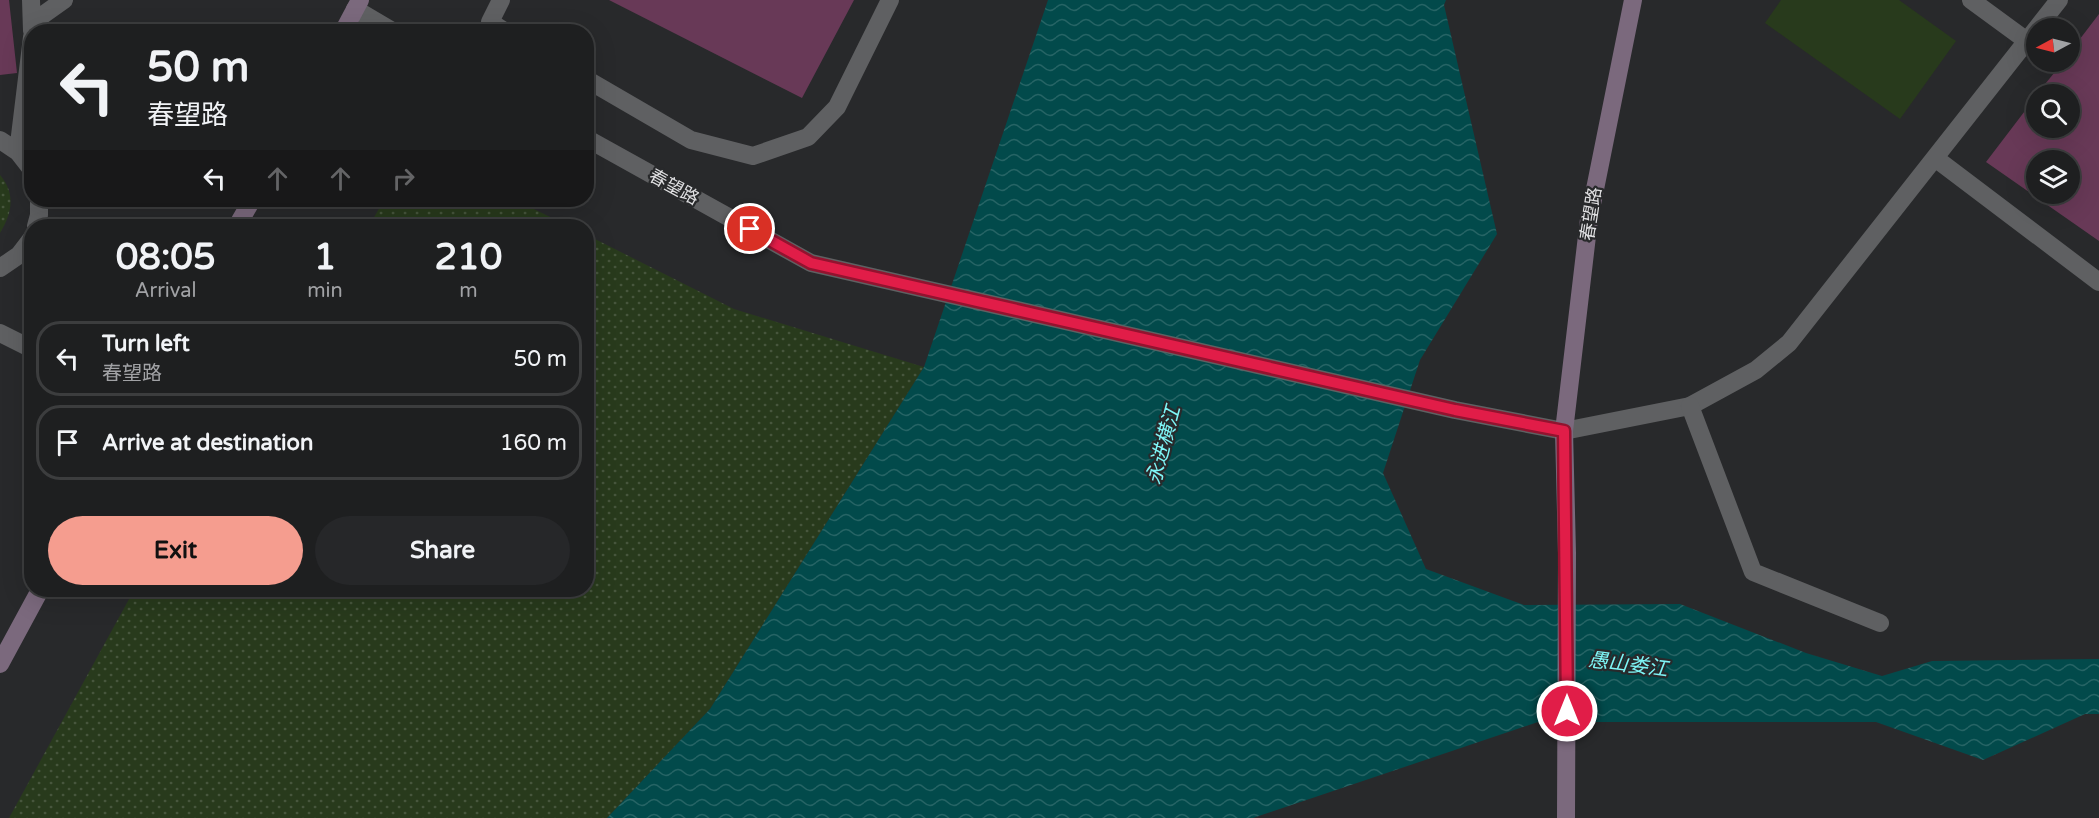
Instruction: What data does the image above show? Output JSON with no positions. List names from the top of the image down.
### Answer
{
  "streets": {
    "street": ["春望路"]
  },
  "water": ["永进横江", "愚山娄江"],
  "north": "left",
  "page": {
    "turn": ["50 m", "春望路"],
    "eta": [
      "08:05",
      "Arrival",
      "1",
      "min",
      "210",
      "m"
    ],
    "list": [
      {
        "name": "Turn left",
        "note": "春望路",
        "value": "50 m"
      },
      {
        "name": "Arrive at destination",
        "value": "160 m"
      }
    ],
    "buttons": ["Exit", "Share"]
  }
}
